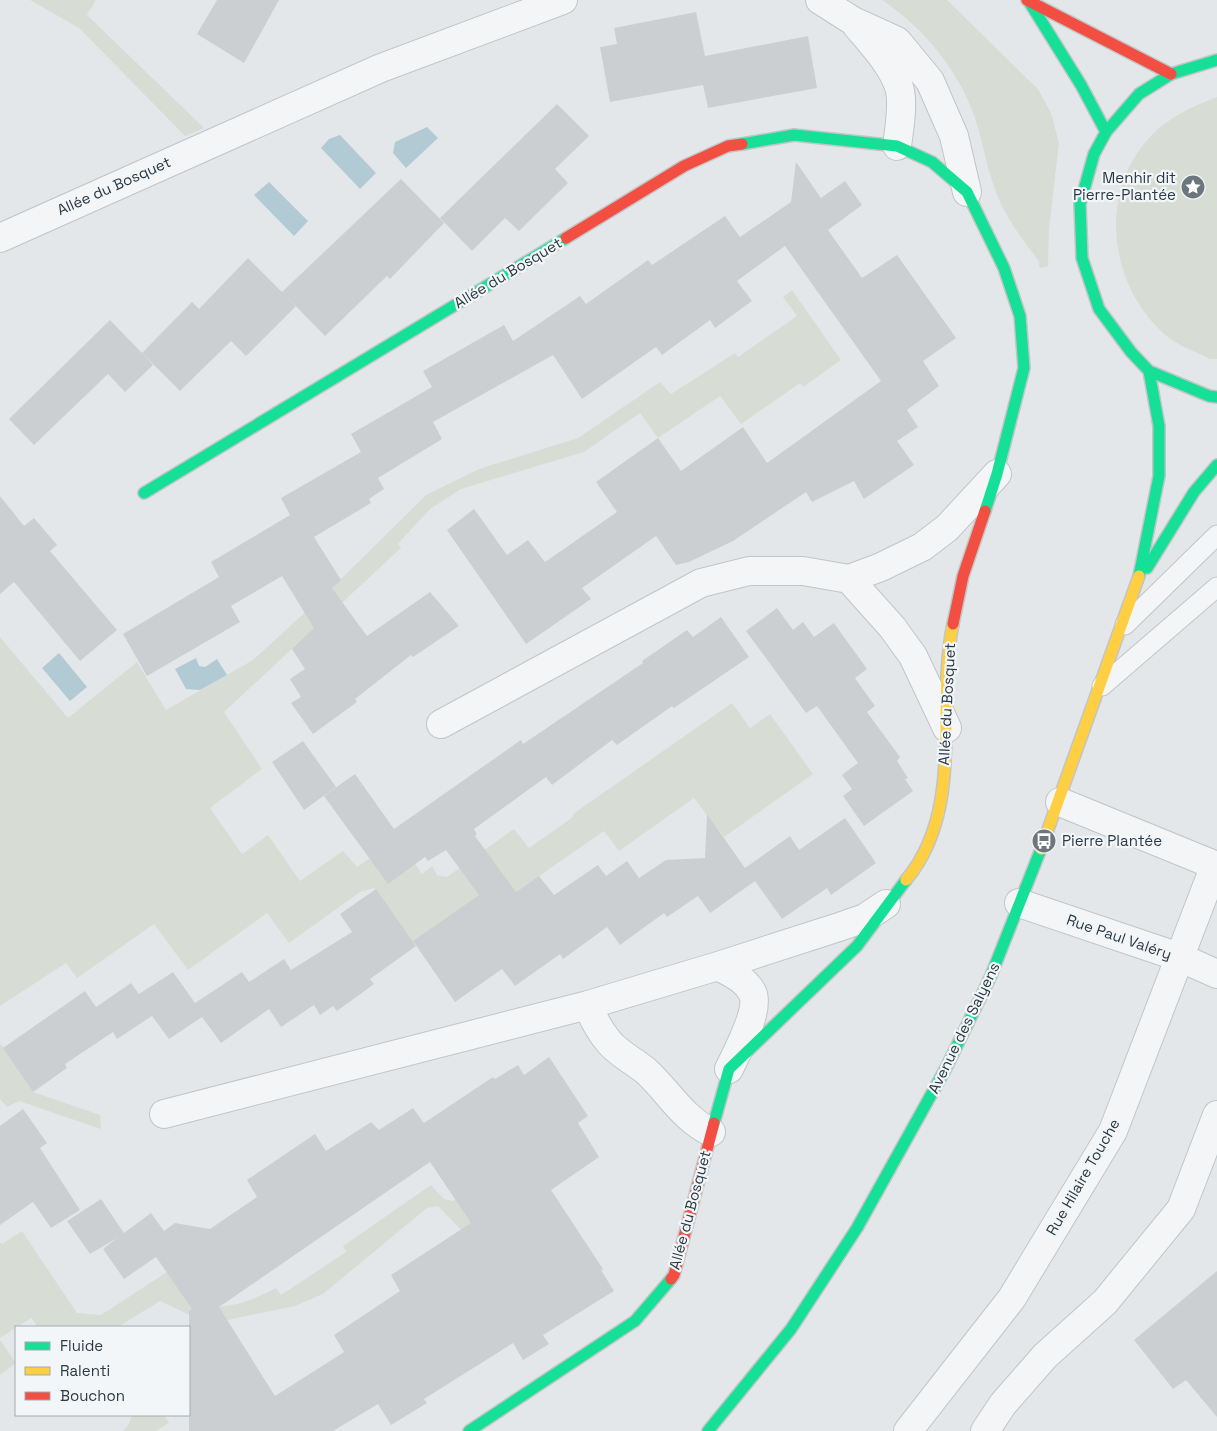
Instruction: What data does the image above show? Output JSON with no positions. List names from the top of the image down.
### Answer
{
  "streets": {
    "street": [
      "Allée du Bosquet",
      "Rue Paul Valéry",
      "Avenue des Salyens",
      "Rue Hilaire Touche"
    ]
  },
  "crossings": [
    ["Rue Paul Valéry", "Avenue des Salyens"],
    ["Rue Paul Valéry", "Rue Hilaire Touche"]
  ],
  "places": {
    "place": ["Menhir dit Pierre-Plantée"],
    "bus stop": ["Pierre Plantée"]
  },
  "legend": ["Fluide", "Ralenti", "Bouchon"]
}
